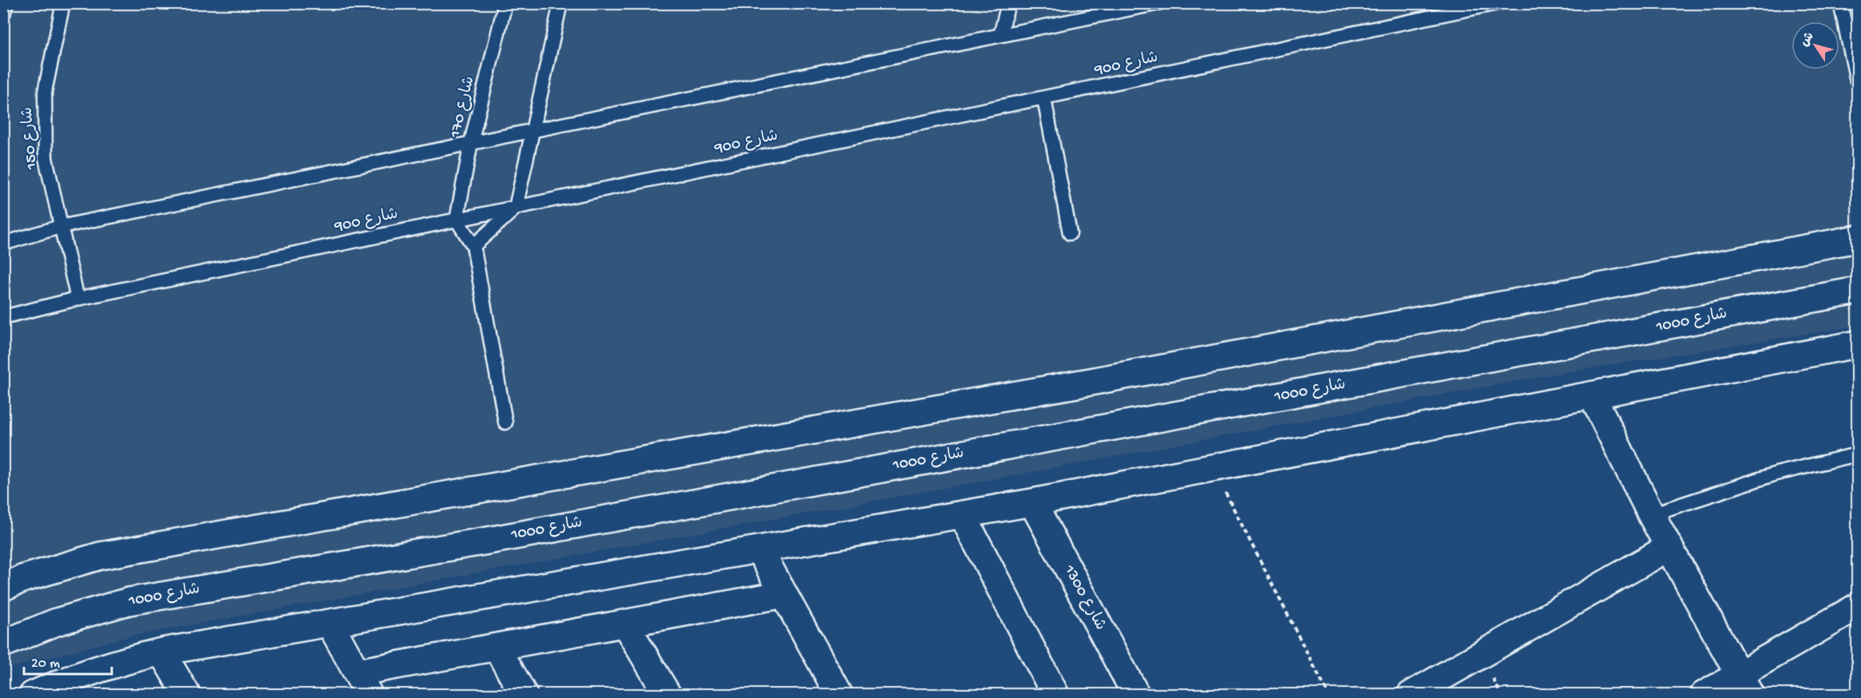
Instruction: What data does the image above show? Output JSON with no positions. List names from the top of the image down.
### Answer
{
  "streets": {
    "street": ["شارع 1000", "شارع 1300"],
    "lane": ["شارع 900", "شارع 170", "شارع 150"]
  },
  "crossings": [
    ["شارع 900", "شارع 170"],
    ["شارع 900", "شارع 150"]
  ],
  "scale_bar": "20 m",
  "north": "top left"
}
